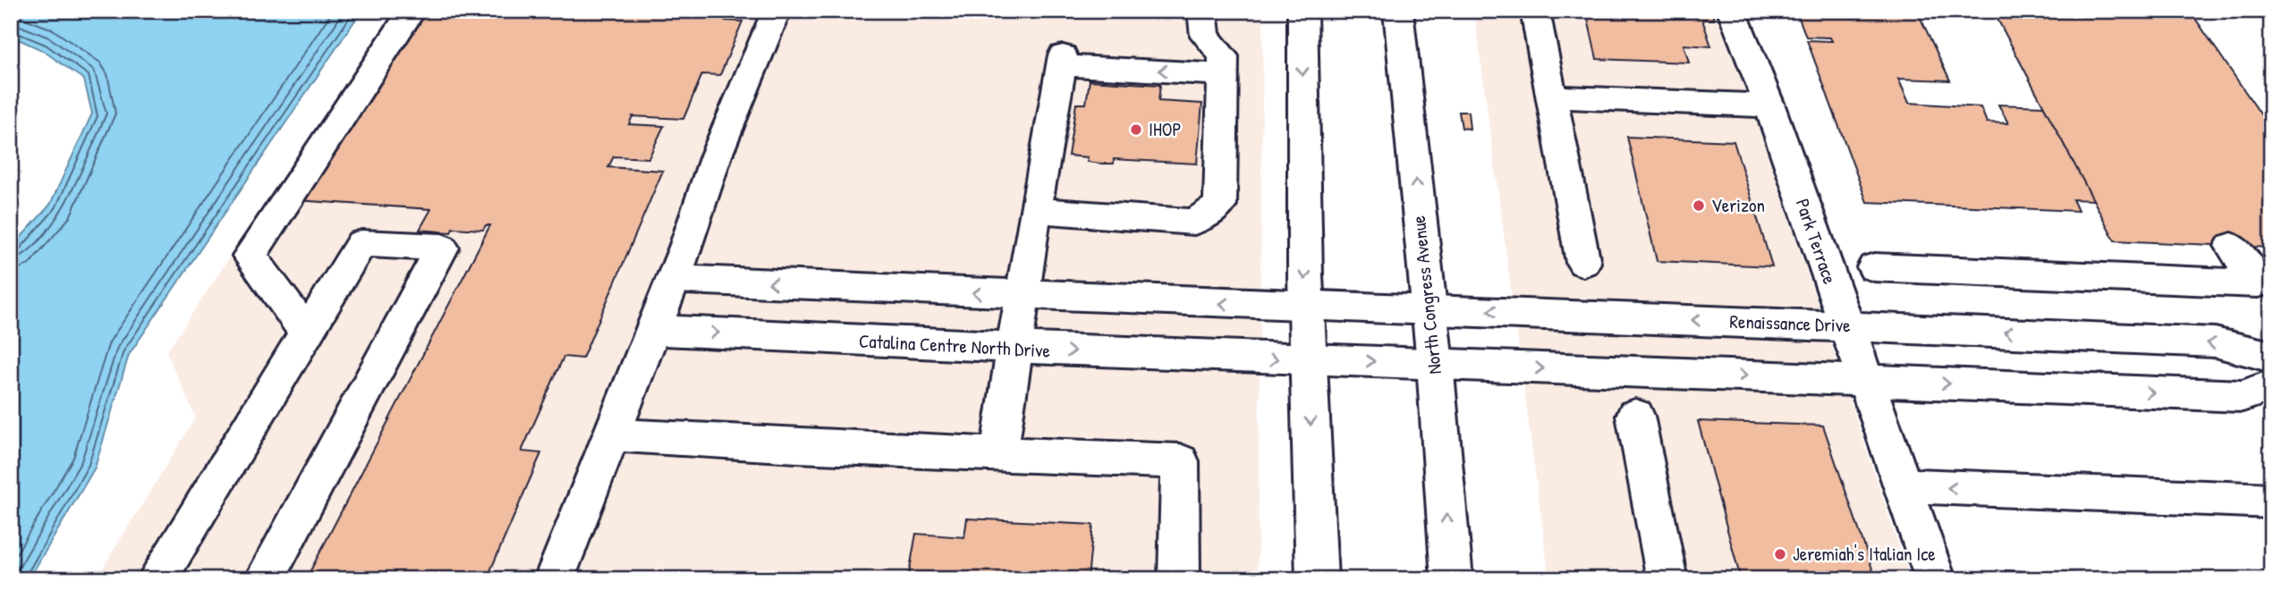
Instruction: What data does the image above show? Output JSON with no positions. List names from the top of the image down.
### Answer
{
  "streets": {
    "street": [
      "Park Terrace",
      "North Congress Avenue",
      "Renaissance Drive",
      "Catalina Centre North Drive"
    ]
  },
  "crossings": [
    ["Park Terrace", "Renaissance Drive"],
    ["North Congress Avenue", "Renaissance Drive"]
  ],
  "places": ["IHOP", "Verizon", "Jeremiah's Italian Ice"]
}
